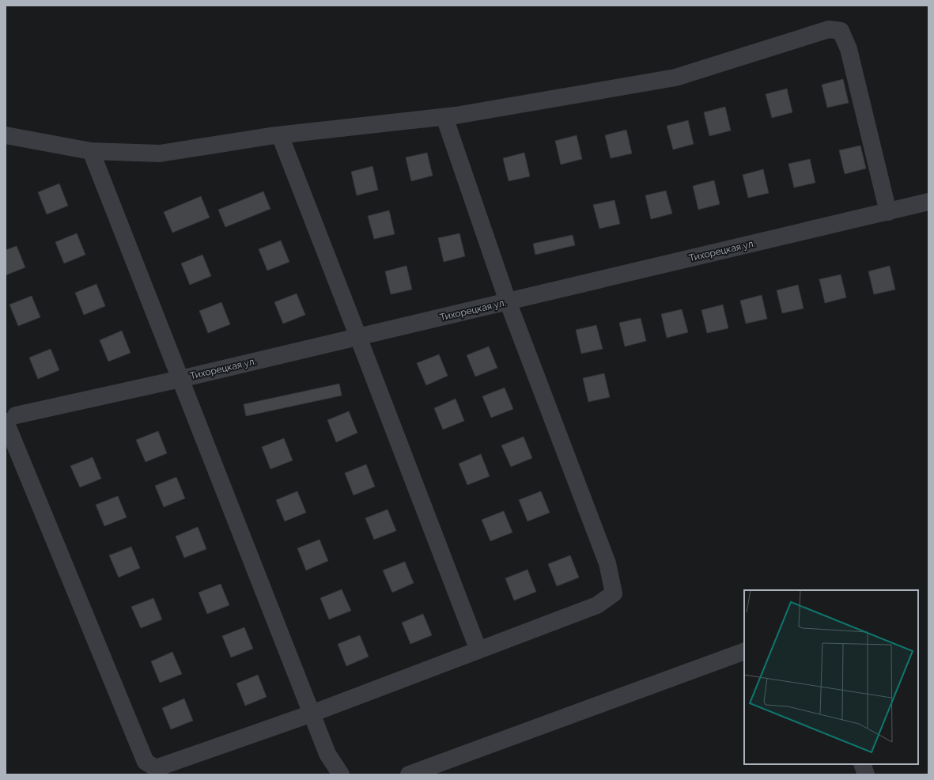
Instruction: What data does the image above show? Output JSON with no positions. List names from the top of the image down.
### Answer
{
  "streets": {
    "street": ["Тихорецкая ул."]
  }
}
